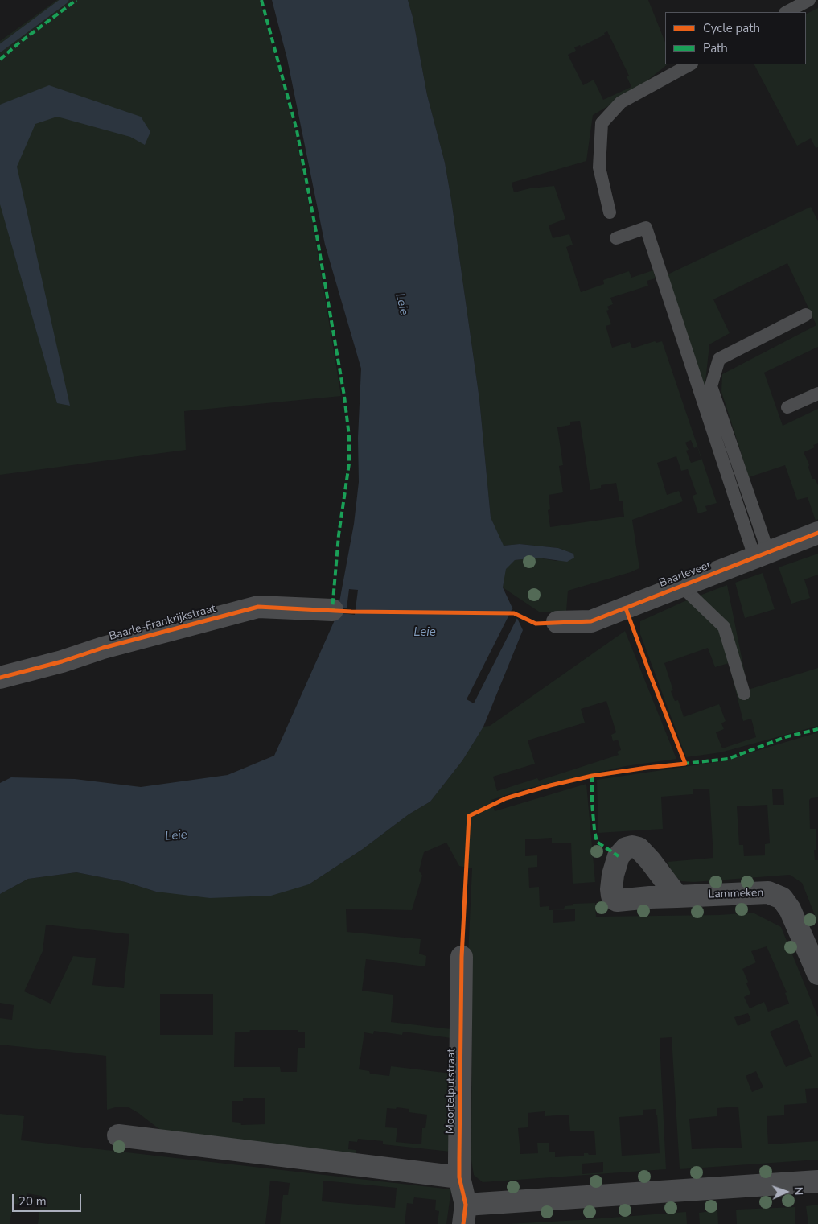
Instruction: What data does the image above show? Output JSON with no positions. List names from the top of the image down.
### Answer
{
  "streets": {
    "street": [
      "Baarleveer",
      "Baarle-Frankrijkstraat",
      "Lammeken",
      "Moortelputstraat"
    ]
  },
  "water": ["Leie"],
  "legend": ["Cycle path", "Path"],
  "scale_bar": "20 m",
  "north": "right"
}
